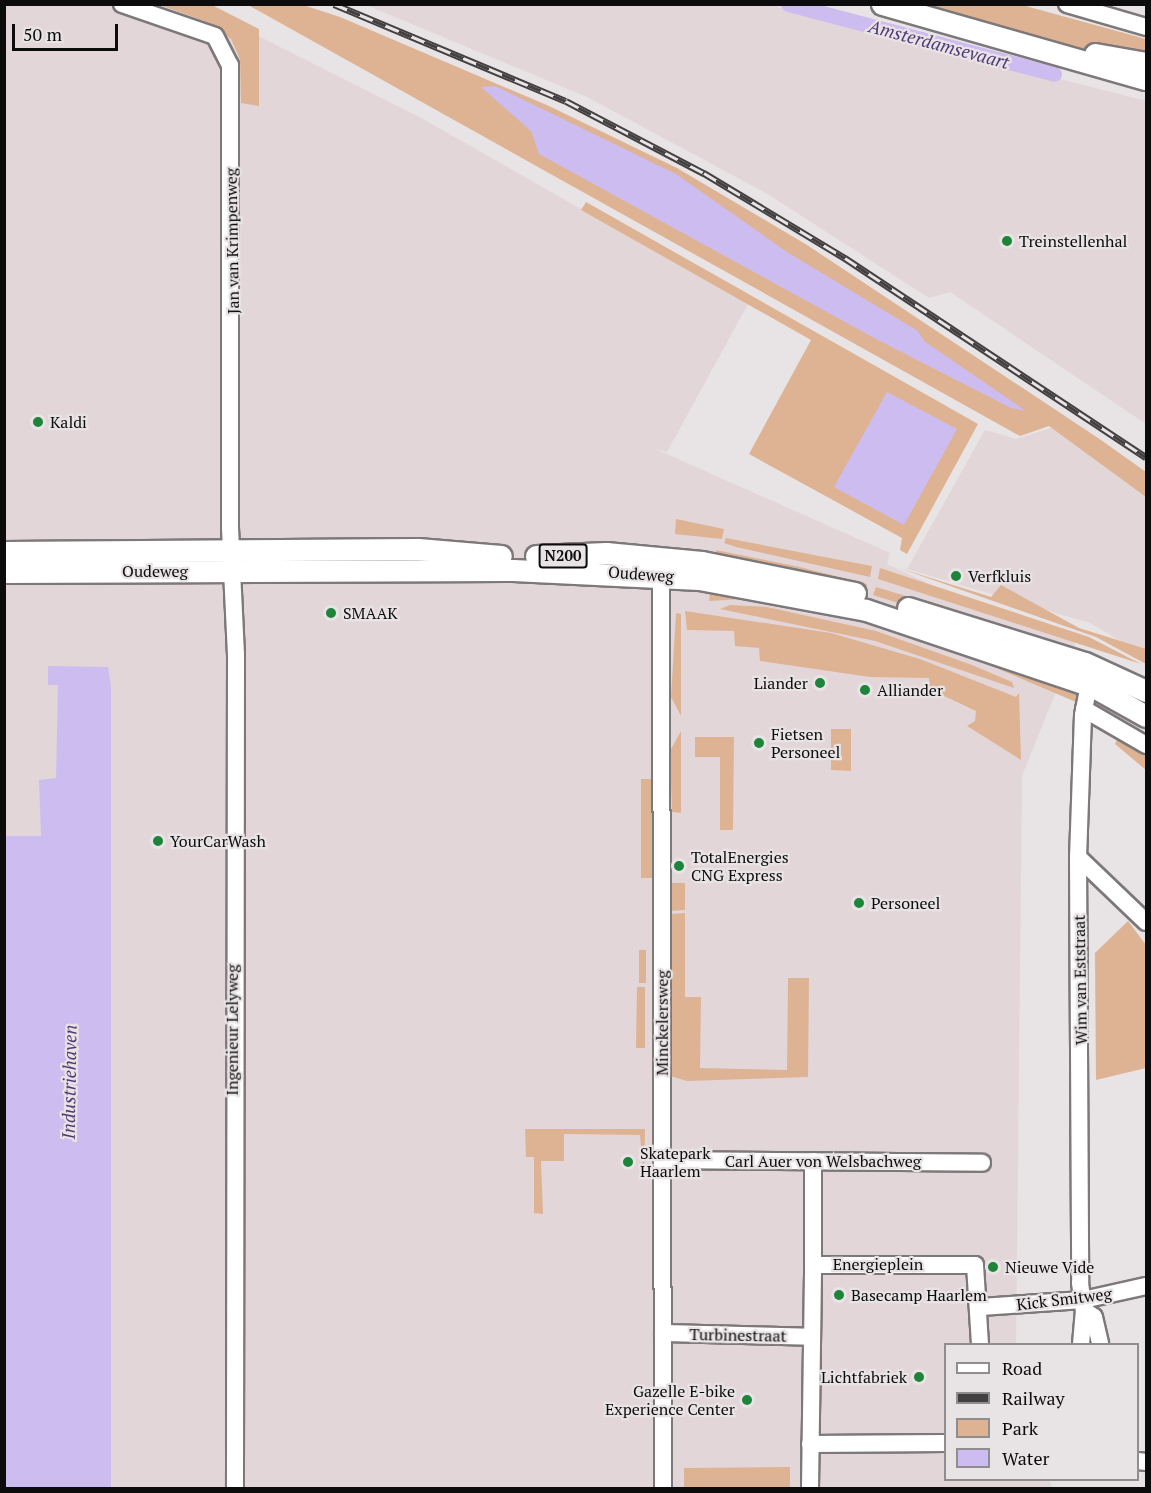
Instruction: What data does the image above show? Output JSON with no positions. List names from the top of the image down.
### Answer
{
  "streets": {
    "main road": ["N200", "Oudeweg"],
    "street": [
      "Jan van Krimpenweg",
      "Wim van Eststraat",
      "Minckelersweg",
      "Ingenieur Lelyweg",
      "Carl Auer von Welsbachweg",
      "Energieplein",
      "Kick Smitweg",
      "Turbinestraat"
    ]
  },
  "crossings": [
    ["Jan van Krimpenweg", "Oudeweg"],
    ["Jan van Krimpenweg", "Ingenieur Lelyweg"],
    ["Oudeweg", "Wim van Eststraat"],
    ["Oudeweg", "Minckelersweg"],
    ["Oudeweg", "Ingenieur Lelyweg"],
    ["Wim van Eststraat", "Kick Smitweg"],
    ["Minckelersweg", "Carl Auer von Welsbachweg"],
    ["Minckelersweg", "Turbinestraat"],
    ["Carl Auer von Welsbachweg", "Energieplein"],
    ["Energieplein", "Kick Smitweg"]
  ],
  "water": ["Amsterdamsevaart", "Industriehaven"],
  "places": [
    "Treinstellenhal",
    "Kaldi",
    "Verfkluis",
    "SMAAK",
    "Liander",
    "Alliander",
    "Fietsen Personeel",
    "YourCarWash",
    "TotalEnergies CNG Express",
    "Personeel",
    "Skatepark Haarlem",
    "Nieuwe Vide",
    "Basecamp Haarlem",
    "Lichtfabriek",
    "Gazelle E-bike Experience Center"
  ],
  "legend": [
    "Road",
    "Railway",
    "Park",
    "Water"
  ],
  "scale_bar": "50 m"
}
